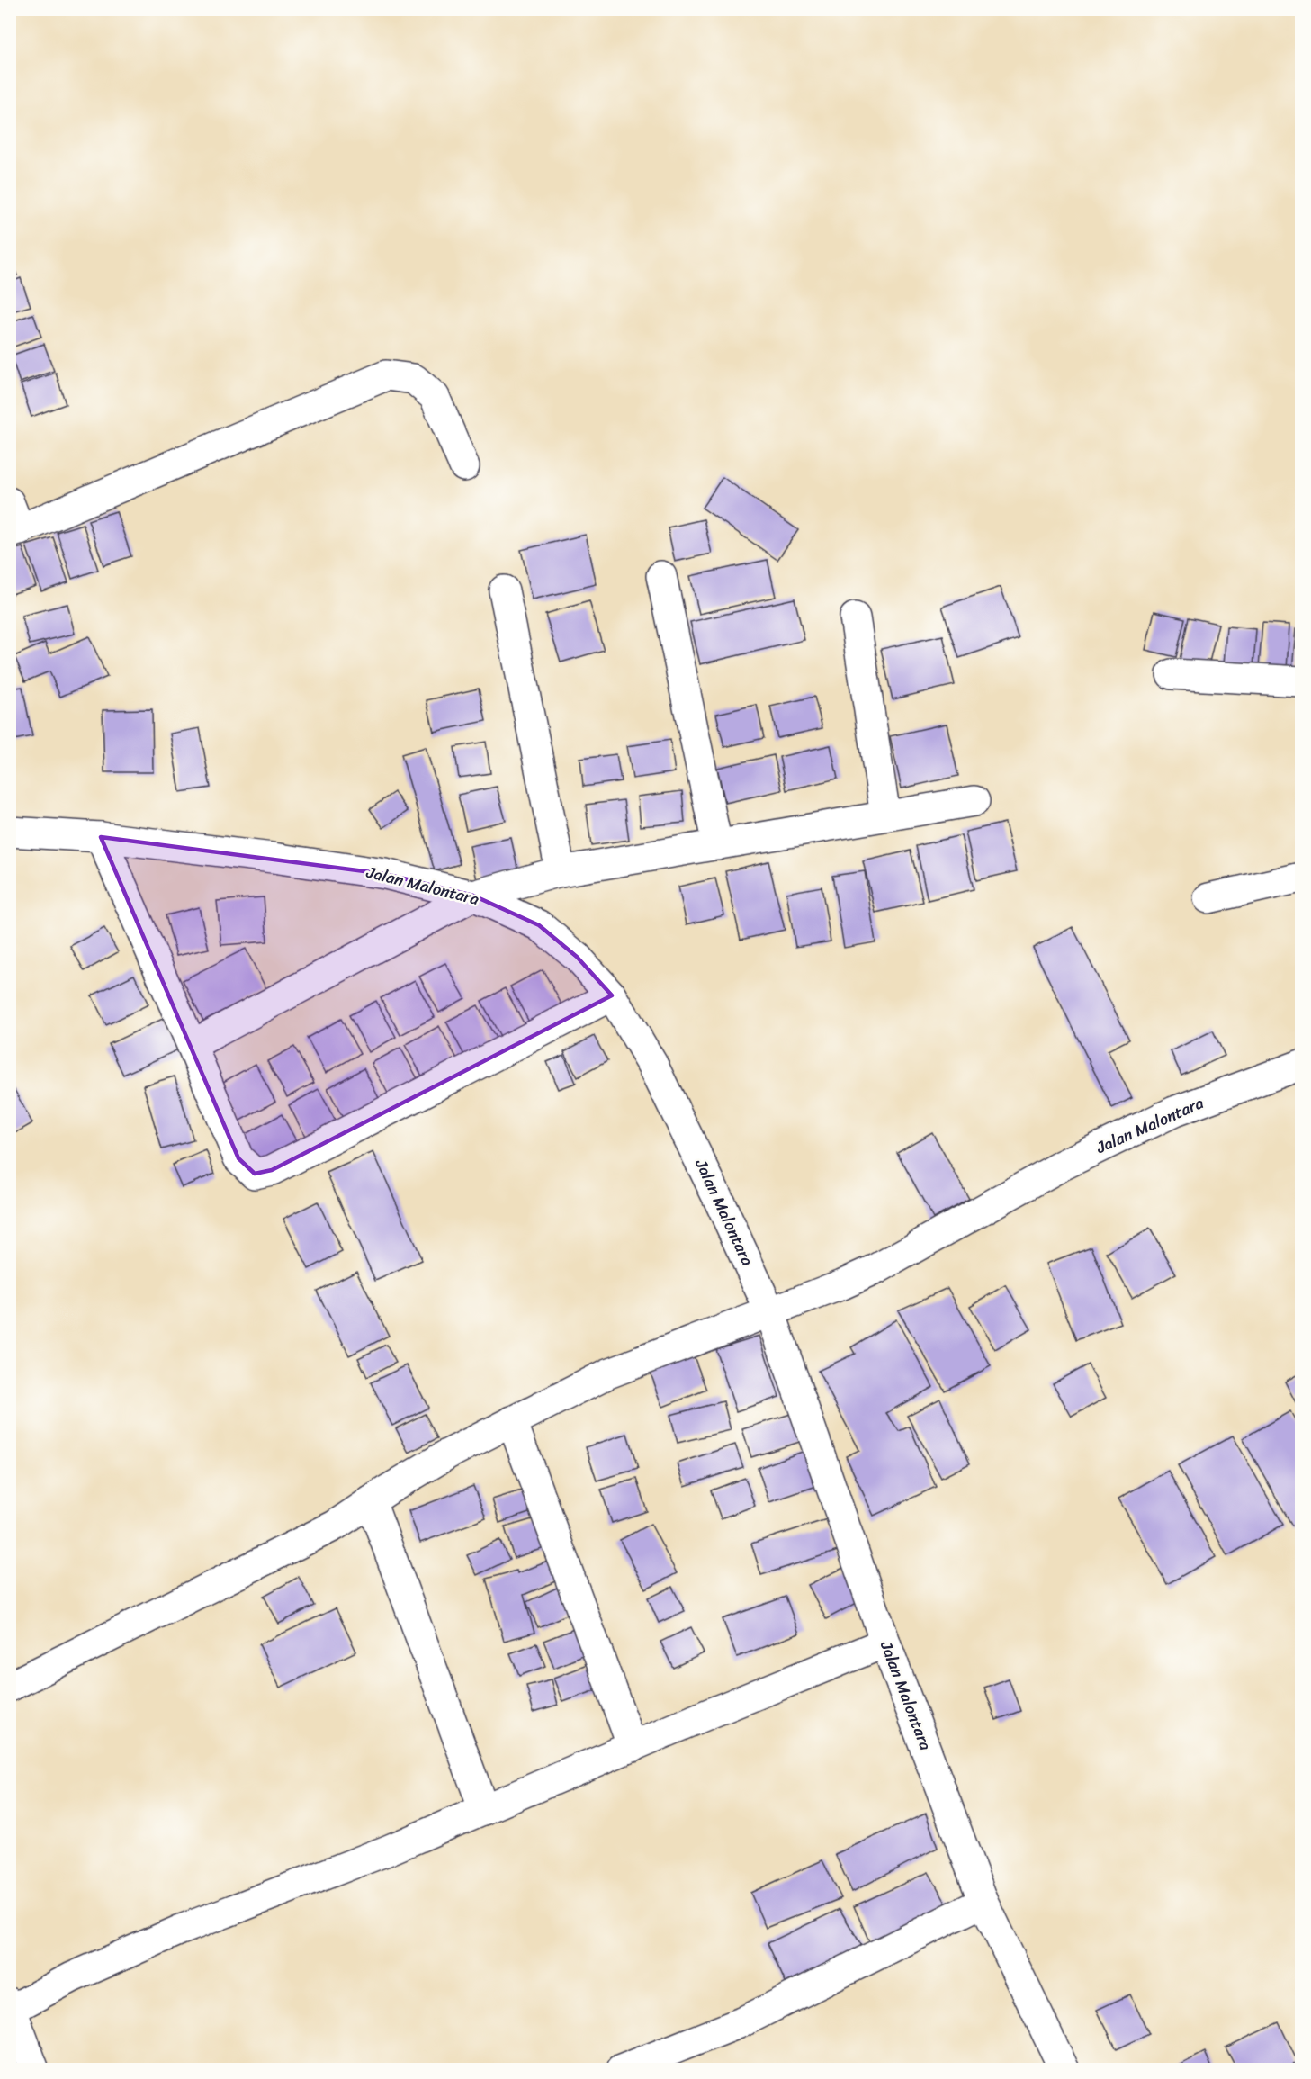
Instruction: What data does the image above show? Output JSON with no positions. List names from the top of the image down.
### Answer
{
  "streets": {
    "street": ["Jalan Malontara"]
  }
}
